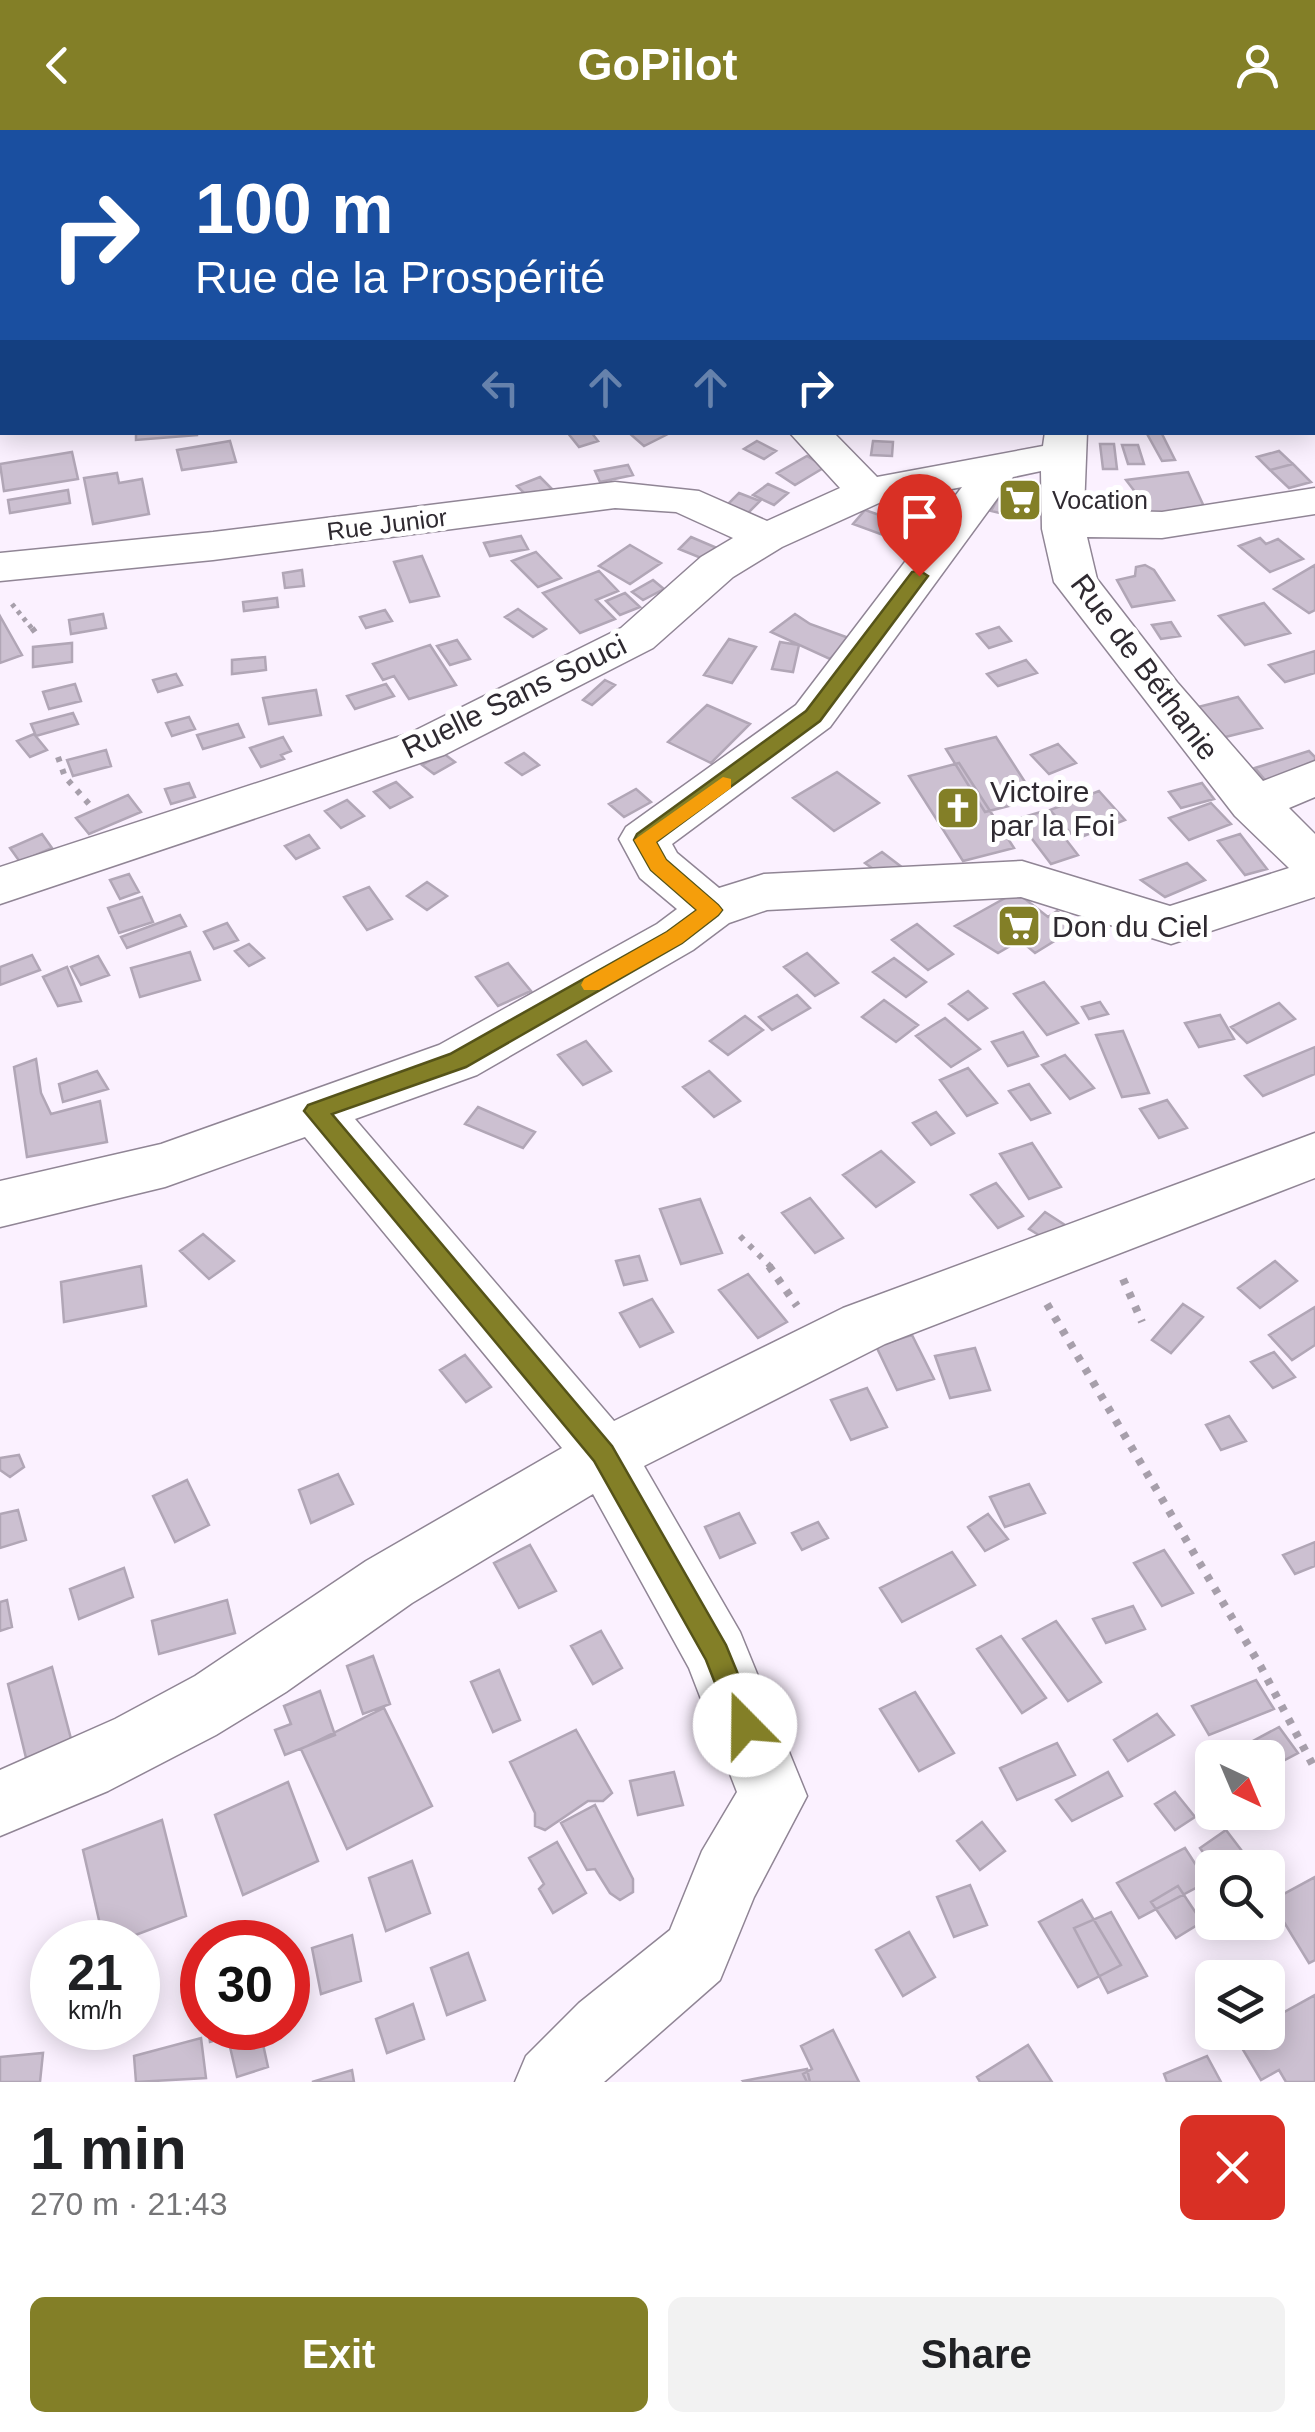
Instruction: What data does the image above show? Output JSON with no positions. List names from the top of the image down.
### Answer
{
  "streets": {
    "street": ["Rue Junior", "Rue de Béthanie", "Ruelle Sans Souci"]
  },
  "crossings": [
    ["Rue Junior", "Ruelle Sans Souci"],
    ["Rue de Béthanie", "Ruelle Sans Souci"]
  ],
  "places": {
    "supermarket": ["Vocation", "Don du Ciel"],
    "church": ["Victoire par la Foi"]
  },
  "north": "bottom right",
  "page": {
    "header": "GoPilot",
    "turn": ["100 m", "Rue de la Prospérité"],
    "speed": "21 km/h",
    "limit": "30",
    "heading": ["1 min", "270 m · 21:43"],
    "buttons": ["Exit", "Share"]
  }
}
